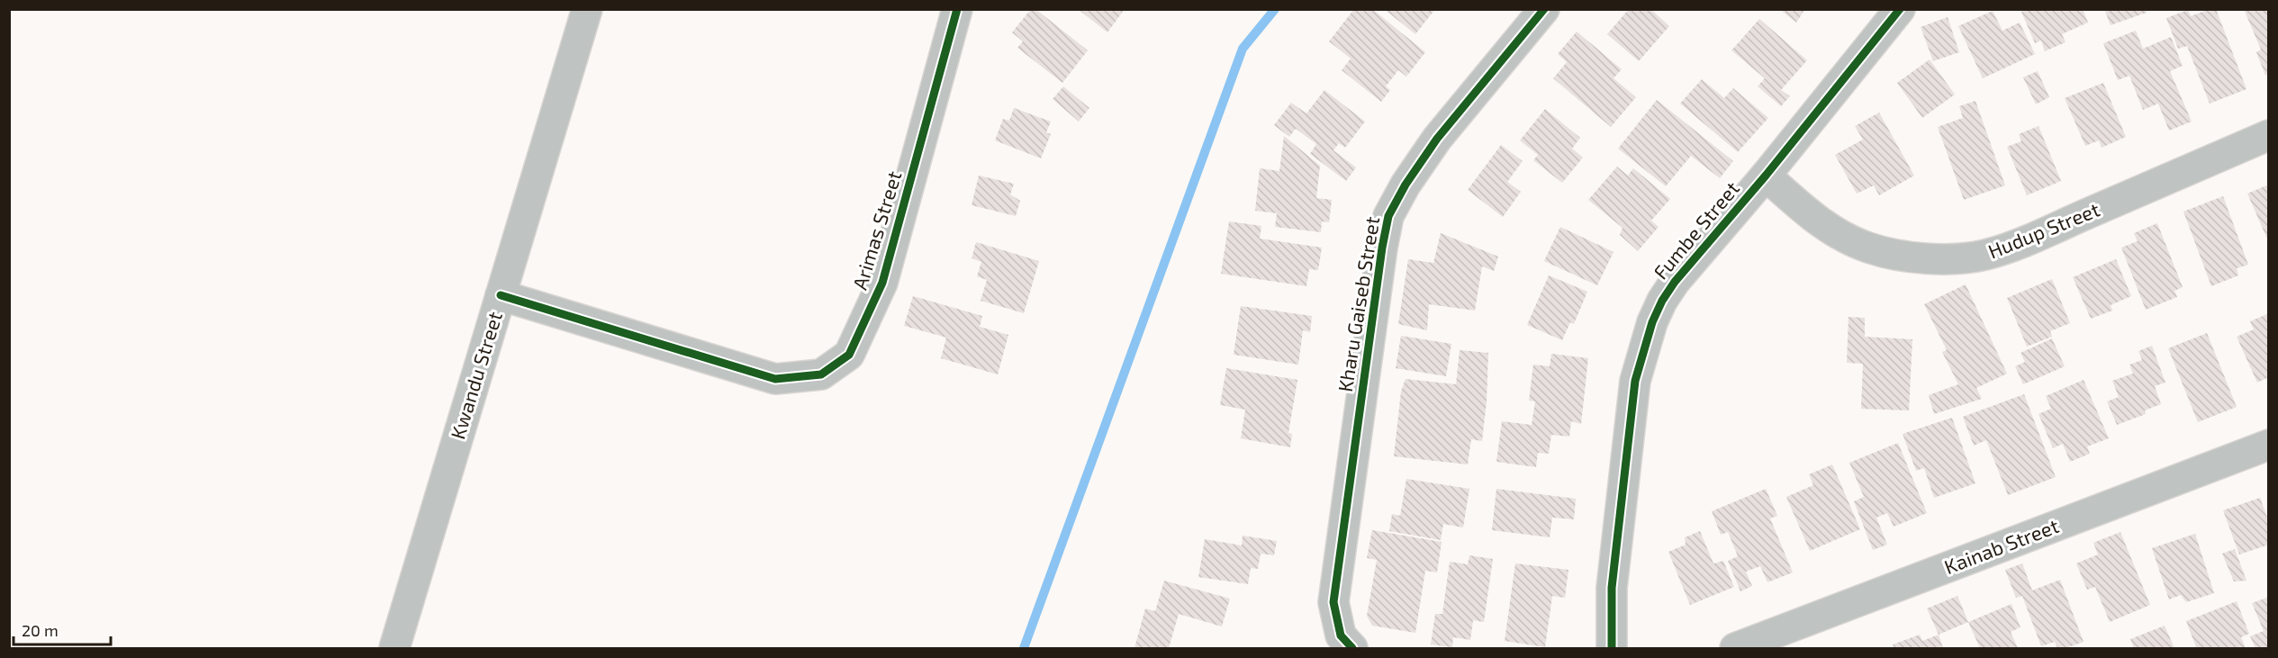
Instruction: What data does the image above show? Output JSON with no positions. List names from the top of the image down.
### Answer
{
  "streets": {
    "street": [
      "Arimas Street",
      "Fumbe Street",
      "Hudup Street",
      "Kharu Gaiseb Street",
      "Kwandu Street",
      "Kainab Street"
    ]
  },
  "crossings": [
    ["Arimas Street", "Kwandu Street"],
    ["Fumbe Street", "Hudup Street"]
  ],
  "scale_bar": "20 m"
}
